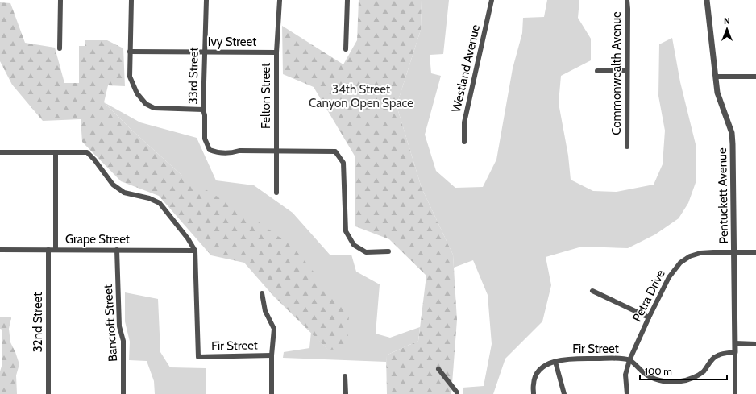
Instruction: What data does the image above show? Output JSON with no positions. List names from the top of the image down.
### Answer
{
  "streets": {
    "street": [
      "Ivy Street",
      "Westland Avenue",
      "Commonwealth Avenue",
      "33rd Street",
      "Felton Street",
      "Pentuckett Avenue",
      "Grape Street",
      "Petra Drive",
      "32nd Street",
      "Bancroft Street",
      "Fir Street"
    ]
  },
  "crossings": [
    ["Ivy Street", "33rd Street"],
    ["Ivy Street", "Felton Street"],
    ["33rd Street", "Felton Street"],
    ["Pentuckett Avenue", "Petra Drive"],
    ["Pentuckett Avenue", "Fir Street"],
    ["Grape Street", "32nd Street"],
    ["Grape Street", "Bancroft Street"],
    ["Grape Street", "Fir Street"],
    ["Petra Drive", "Fir Street"]
  ],
  "parks": ["34th Street Canyon Open Space"],
  "scale_bar": "100 m",
  "north": "top"
}
